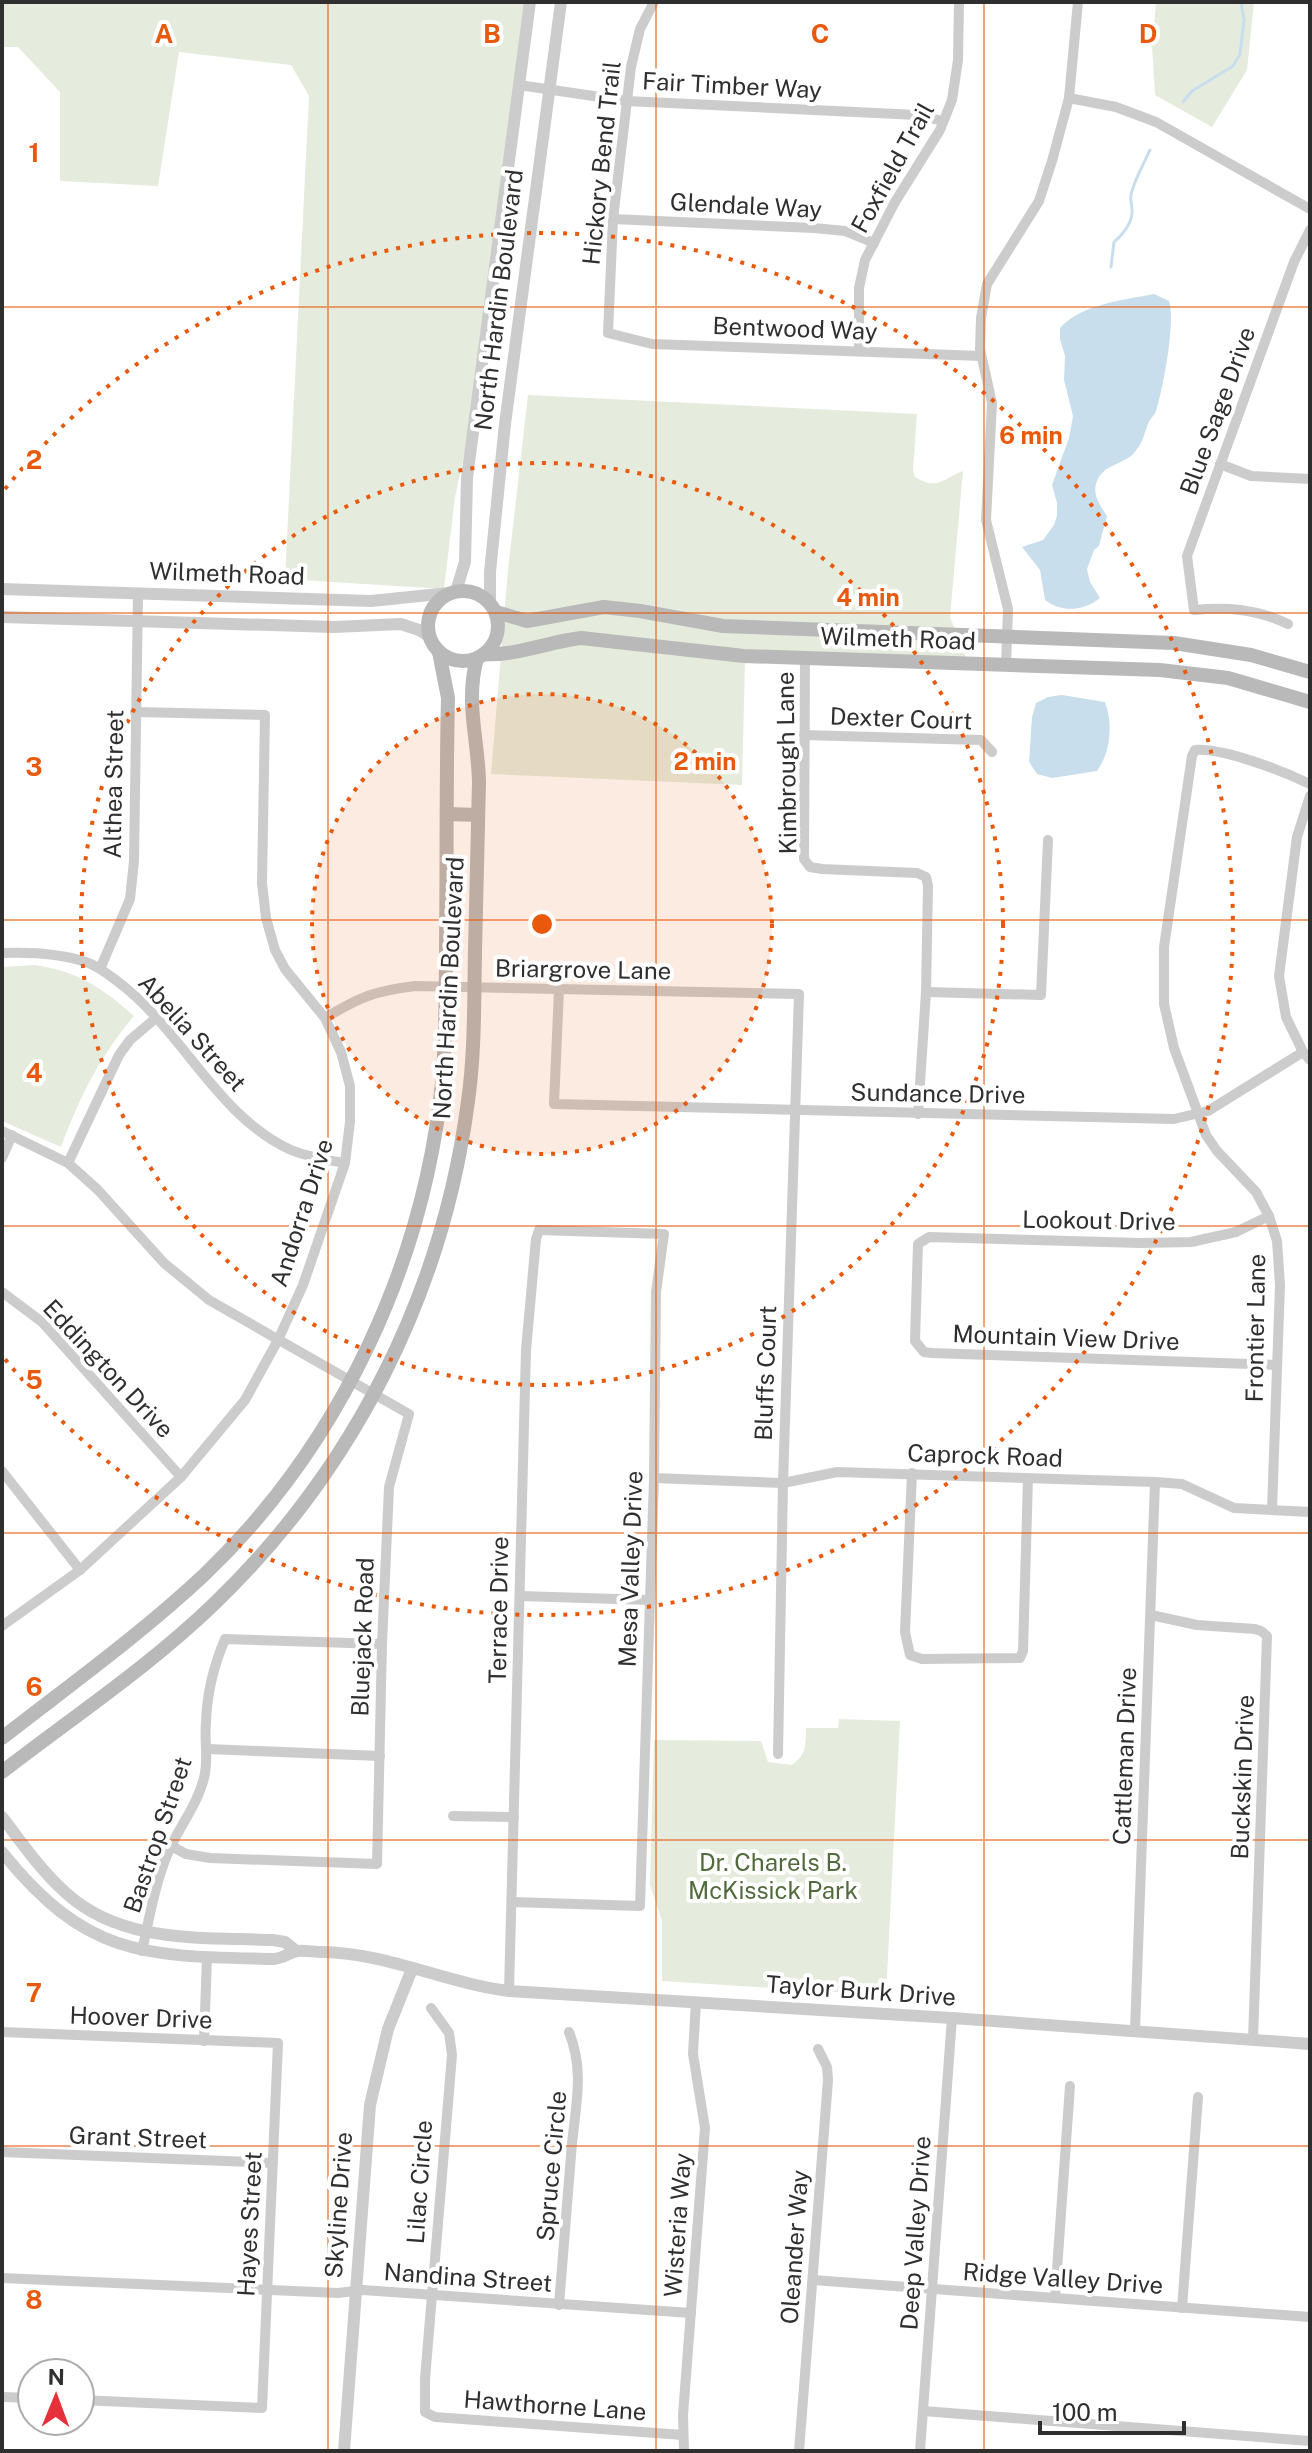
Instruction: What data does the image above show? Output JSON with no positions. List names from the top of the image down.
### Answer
{
  "streets": {
    "main road": ["North Hardin Boulevard", "Wilmeth Road"],
    "street": [
      "Fair Timber Way",
      "Hickory Bend Trail",
      "Foxfield Trail",
      "Glendale Way",
      "Bentwood Way",
      "Blue Sage Drive",
      "Dexter Court",
      "Kimbrough Lane",
      "Althea Street",
      "Briargrove Lane",
      "Abelia Street",
      "Sundance Drive",
      "Andorra Drive",
      "Lookout Drive",
      "Frontier Lane",
      "Mountain View Drive",
      "Eddington Drive",
      "Bluffs Court",
      "Caprock Road",
      "Mesa Valley Drive",
      "Terrace Drive",
      "Bluejack Road",
      "Cattleman Drive",
      "Buckskin Drive",
      "Bastrop Street",
      "Taylor Burk Drive",
      "Hoover Drive",
      "Grant Street",
      "Spruce Circle",
      "Lilac Circle",
      "Skyline Drive",
      "Hayes Street",
      "Wisteria Way",
      "Deep Valley Drive",
      "Oleander Way",
      "Nandina Street",
      "Ridge Valley Drive",
      "Hawthorne Lane"
    ]
  },
  "crossings": [
    ["Fair Timber Way", "Hickory Bend Trail"],
    ["Fair Timber Way", "Foxfield Trail"],
    ["Fair Timber Way", "North Hardin Boulevard"],
    ["Hickory Bend Trail", "Glendale Way"],
    ["Hickory Bend Trail", "Bentwood Way"],
    ["Foxfield Trail", "Glendale Way"],
    ["Foxfield Trail", "Bentwood Way"],
    ["North Hardin Boulevard", "Wilmeth Road"],
    ["North Hardin Boulevard", "Briargrove Lane"],
    ["North Hardin Boulevard", "Bluejack Road"],
    ["Wilmeth Road", "Kimbrough Lane"],
    ["Wilmeth Road", "Althea Street"],
    ["Dexter Court", "Kimbrough Lane"],
    ["Althea Street", "Abelia Street"],
    ["Althea Street", "Andorra Drive"],
    ["Briargrove Lane", "Sundance Drive"],
    ["Briargrove Lane", "Andorra Drive"],
    ["Briargrove Lane", "Bluffs Court"],
    ["Abelia Street", "Andorra Drive"],
    ["Sundance Drive", "Frontier Lane"],
    ["Sundance Drive", "Bluffs Court"],
    ["Andorra Drive", "Eddington Drive"],
    ["Lookout Drive", "Frontier Lane"],
    ["Lookout Drive", "Mountain View Drive"],
    ["Frontier Lane", "Mountain View Drive"],
    ["Frontier Lane", "Caprock Road"],
    ["Bluffs Court", "Caprock Road"],
    ["Caprock Road", "Mesa Valley Drive"],
    ["Caprock Road", "Cattleman Drive"],
    ["Mesa Valley Drive", "Terrace Drive"],
    ["Terrace Drive", "Taylor Burk Drive"],
    ["Bluejack Road", "Bastrop Street"],
    ["Cattleman Drive", "Buckskin Drive"],
    ["Cattleman Drive", "Taylor Burk Drive"],
    ["Buckskin Drive", "Taylor Burk Drive"],
    ["Taylor Burk Drive", "Skyline Drive"],
    ["Taylor Burk Drive", "Wisteria Way"],
    ["Taylor Burk Drive", "Deep Valley Drive"],
    ["Hoover Drive", "Hayes Street"],
    ["Grant Street", "Hayes Street"],
    ["Spruce Circle", "Nandina Street"],
    ["Lilac Circle", "Nandina Street"],
    ["Lilac Circle", "Hawthorne Lane"],
    ["Skyline Drive", "Nandina Street"],
    ["Hayes Street", "Nandina Street"],
    ["Wisteria Way", "Nandina Street"],
    ["Wisteria Way", "Hawthorne Lane"],
    ["Deep Valley Drive", "Ridge Valley Drive"],
    ["Oleander Way", "Ridge Valley Drive"]
  ],
  "parks": ["Dr. Charels B. McKissick Park"],
  "scale_bar": "100 m",
  "north": "top",
  "grid": {
    "columns": [
      "A",
      "B",
      "C",
      "D"
    ],
    "rows": [
      "1",
      "2",
      "3",
      "4",
      "5",
      "6",
      "7",
      "8"
    ]
  },
  "rings": ["6 min", "4 min", "2 min"]
}
